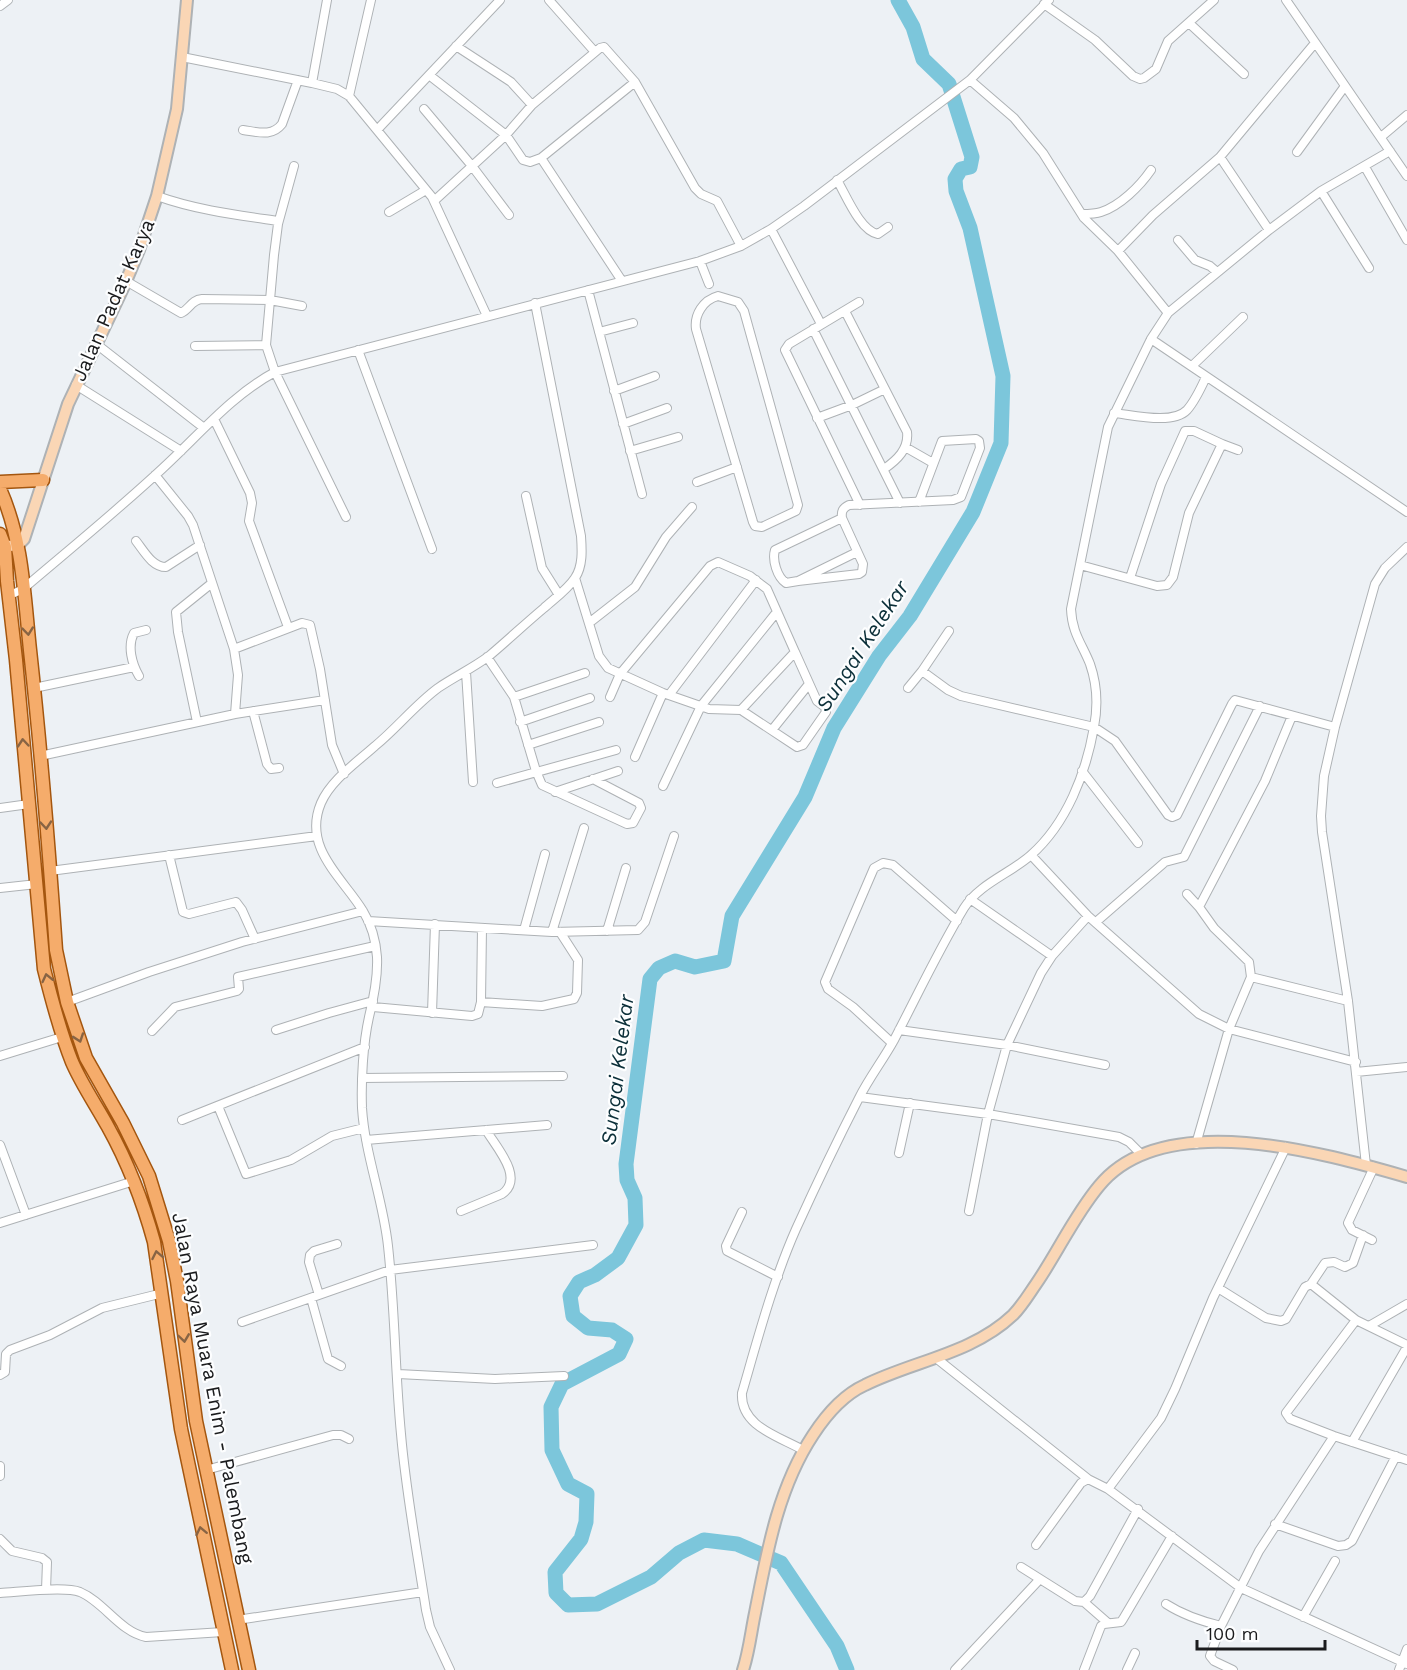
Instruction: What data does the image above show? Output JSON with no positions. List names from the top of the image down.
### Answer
{
  "streets": {
    "main road": ["Jalan Raya Muara Enim - Palembang"],
    "street": ["Jalan Padat Karya"]
  },
  "crossings": [
    ["Jalan Padat Karya", "Jalan Raya Muara Enim - Palembang"]
  ],
  "water": ["Sungai Kelekar"],
  "scale_bar": "100 m"
}
